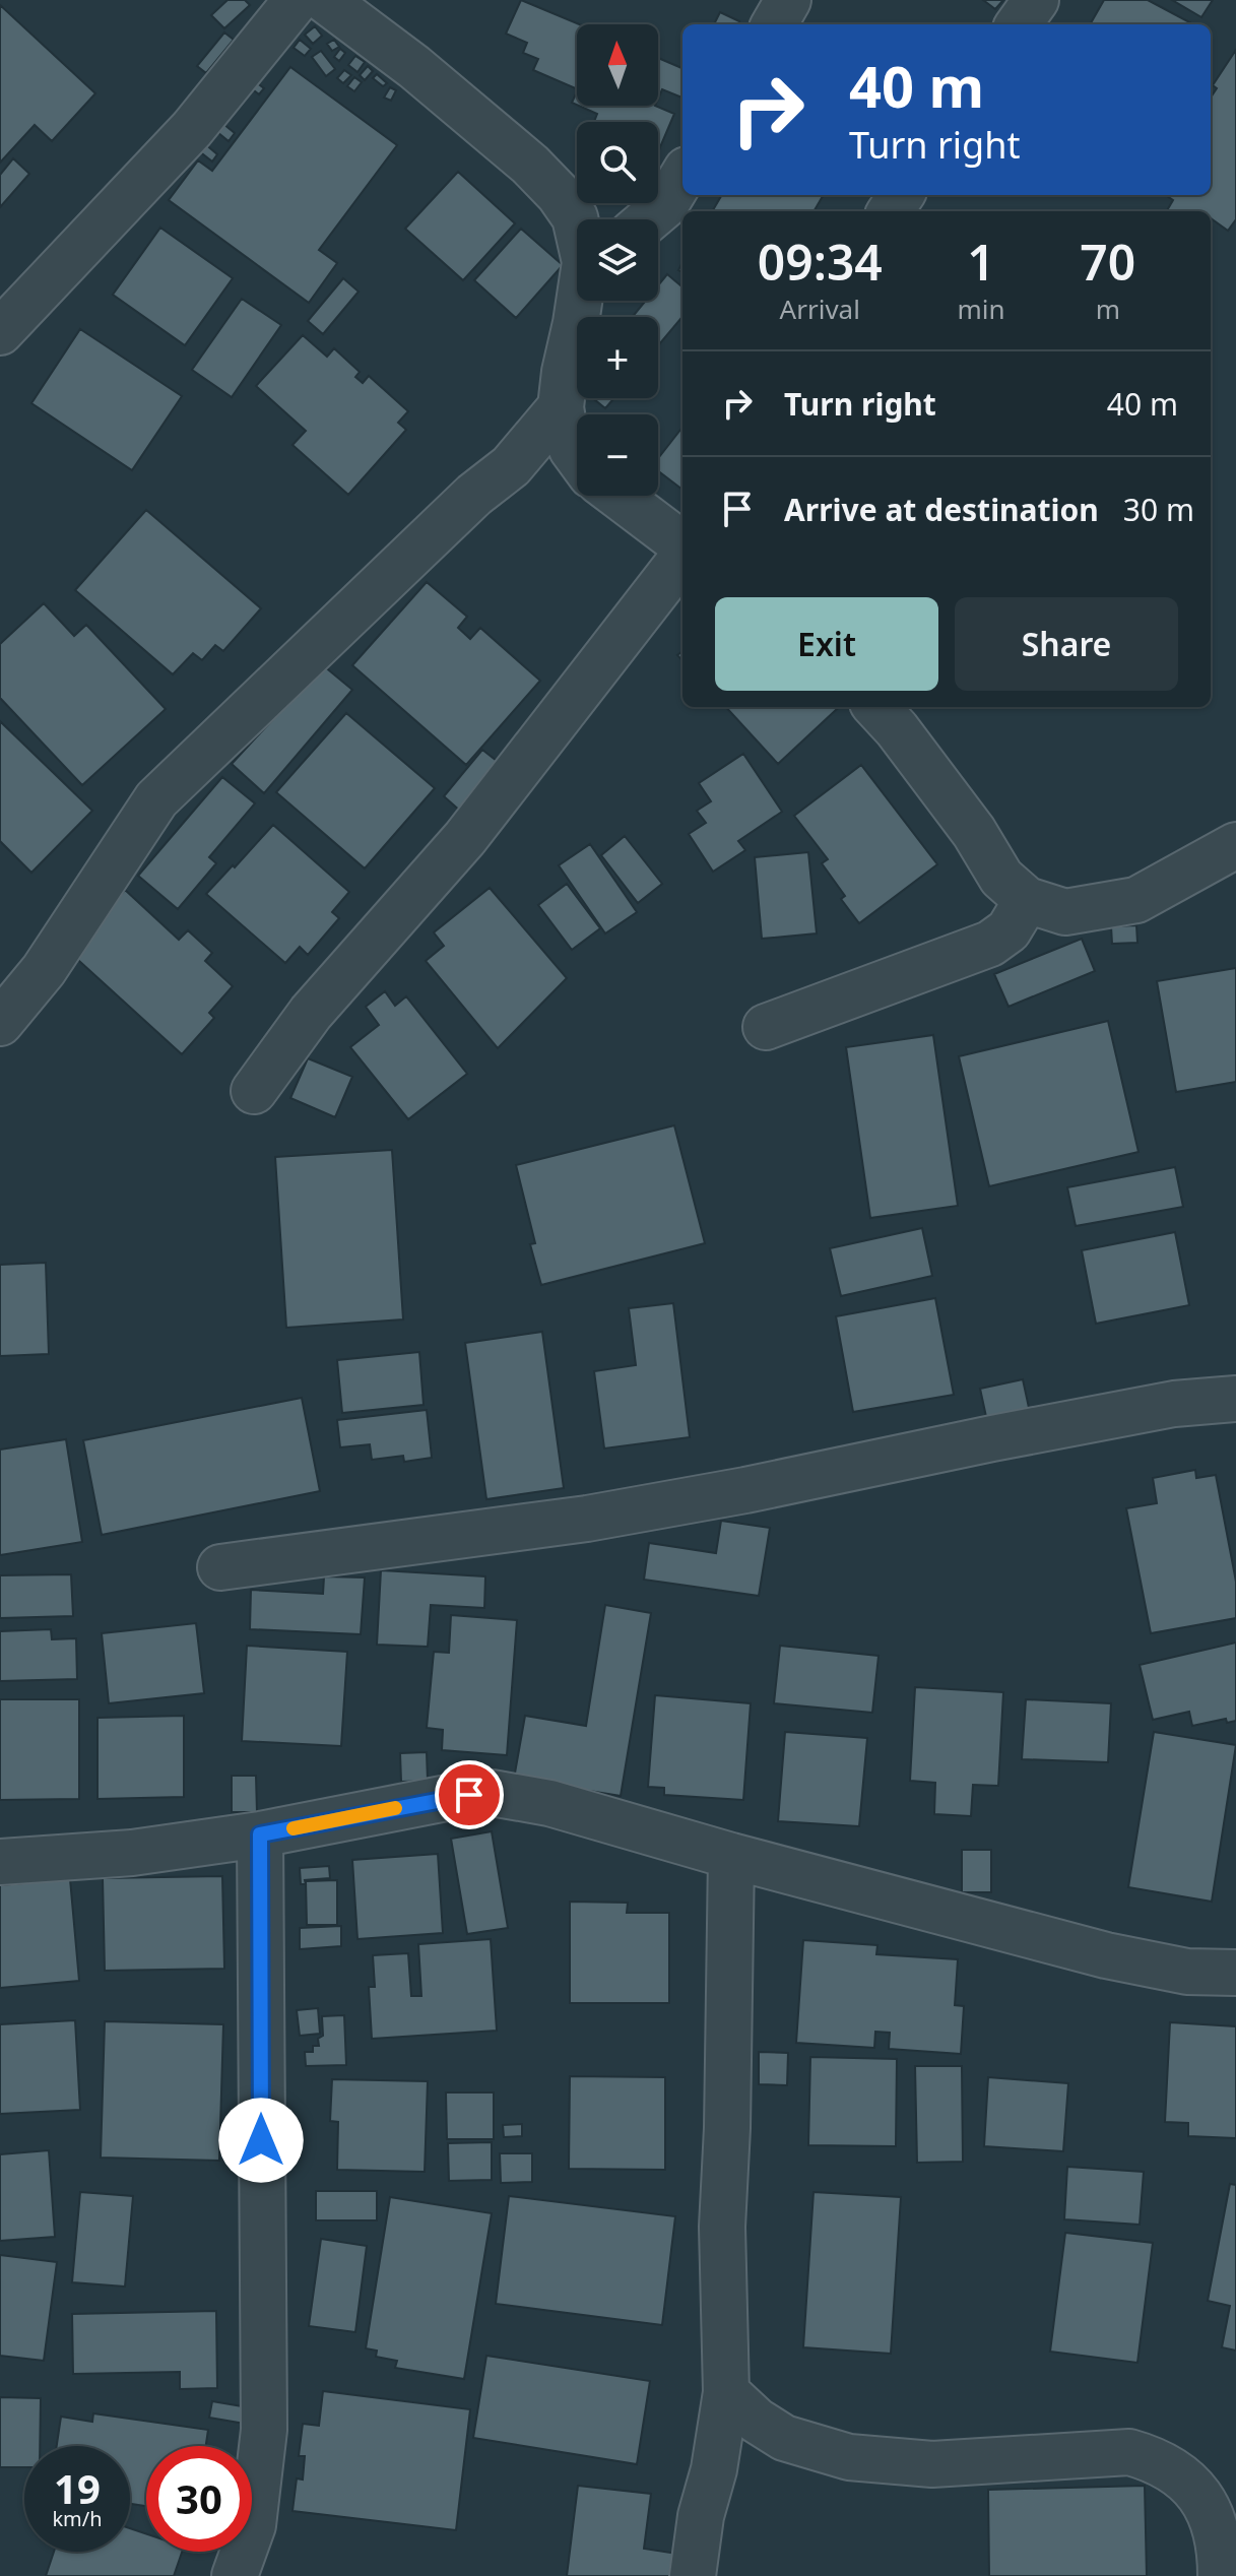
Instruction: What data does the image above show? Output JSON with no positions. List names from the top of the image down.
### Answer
{
  "north": "top",
  "page": {
    "map_buttons": ["+", "−"],
    "turn": ["40 m", "Turn right"],
    "eta": [
      "09:34",
      "Arrival",
      "1",
      "min",
      "70",
      "m"
    ],
    "list": [
      {
        "name": "Turn right",
        "value": "40 m"
      },
      {
        "name": "Arrive at destination",
        "value": "30 m"
      }
    ],
    "buttons": ["Exit", "Share"],
    "speed": "19 km/h",
    "limit": "30"
  }
}
